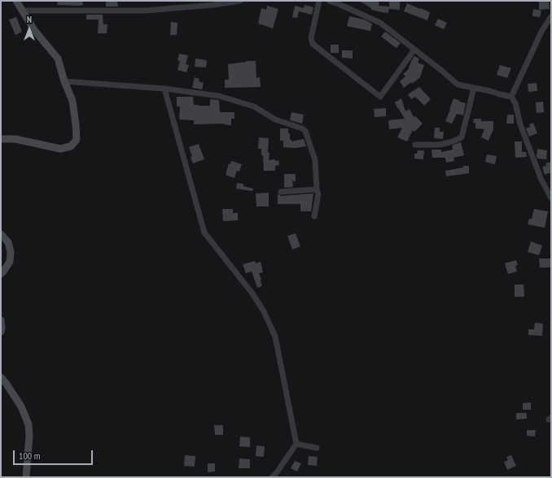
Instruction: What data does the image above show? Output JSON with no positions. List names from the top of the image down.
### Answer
{
  "scale_bar": "100 m",
  "north": "top"
}
